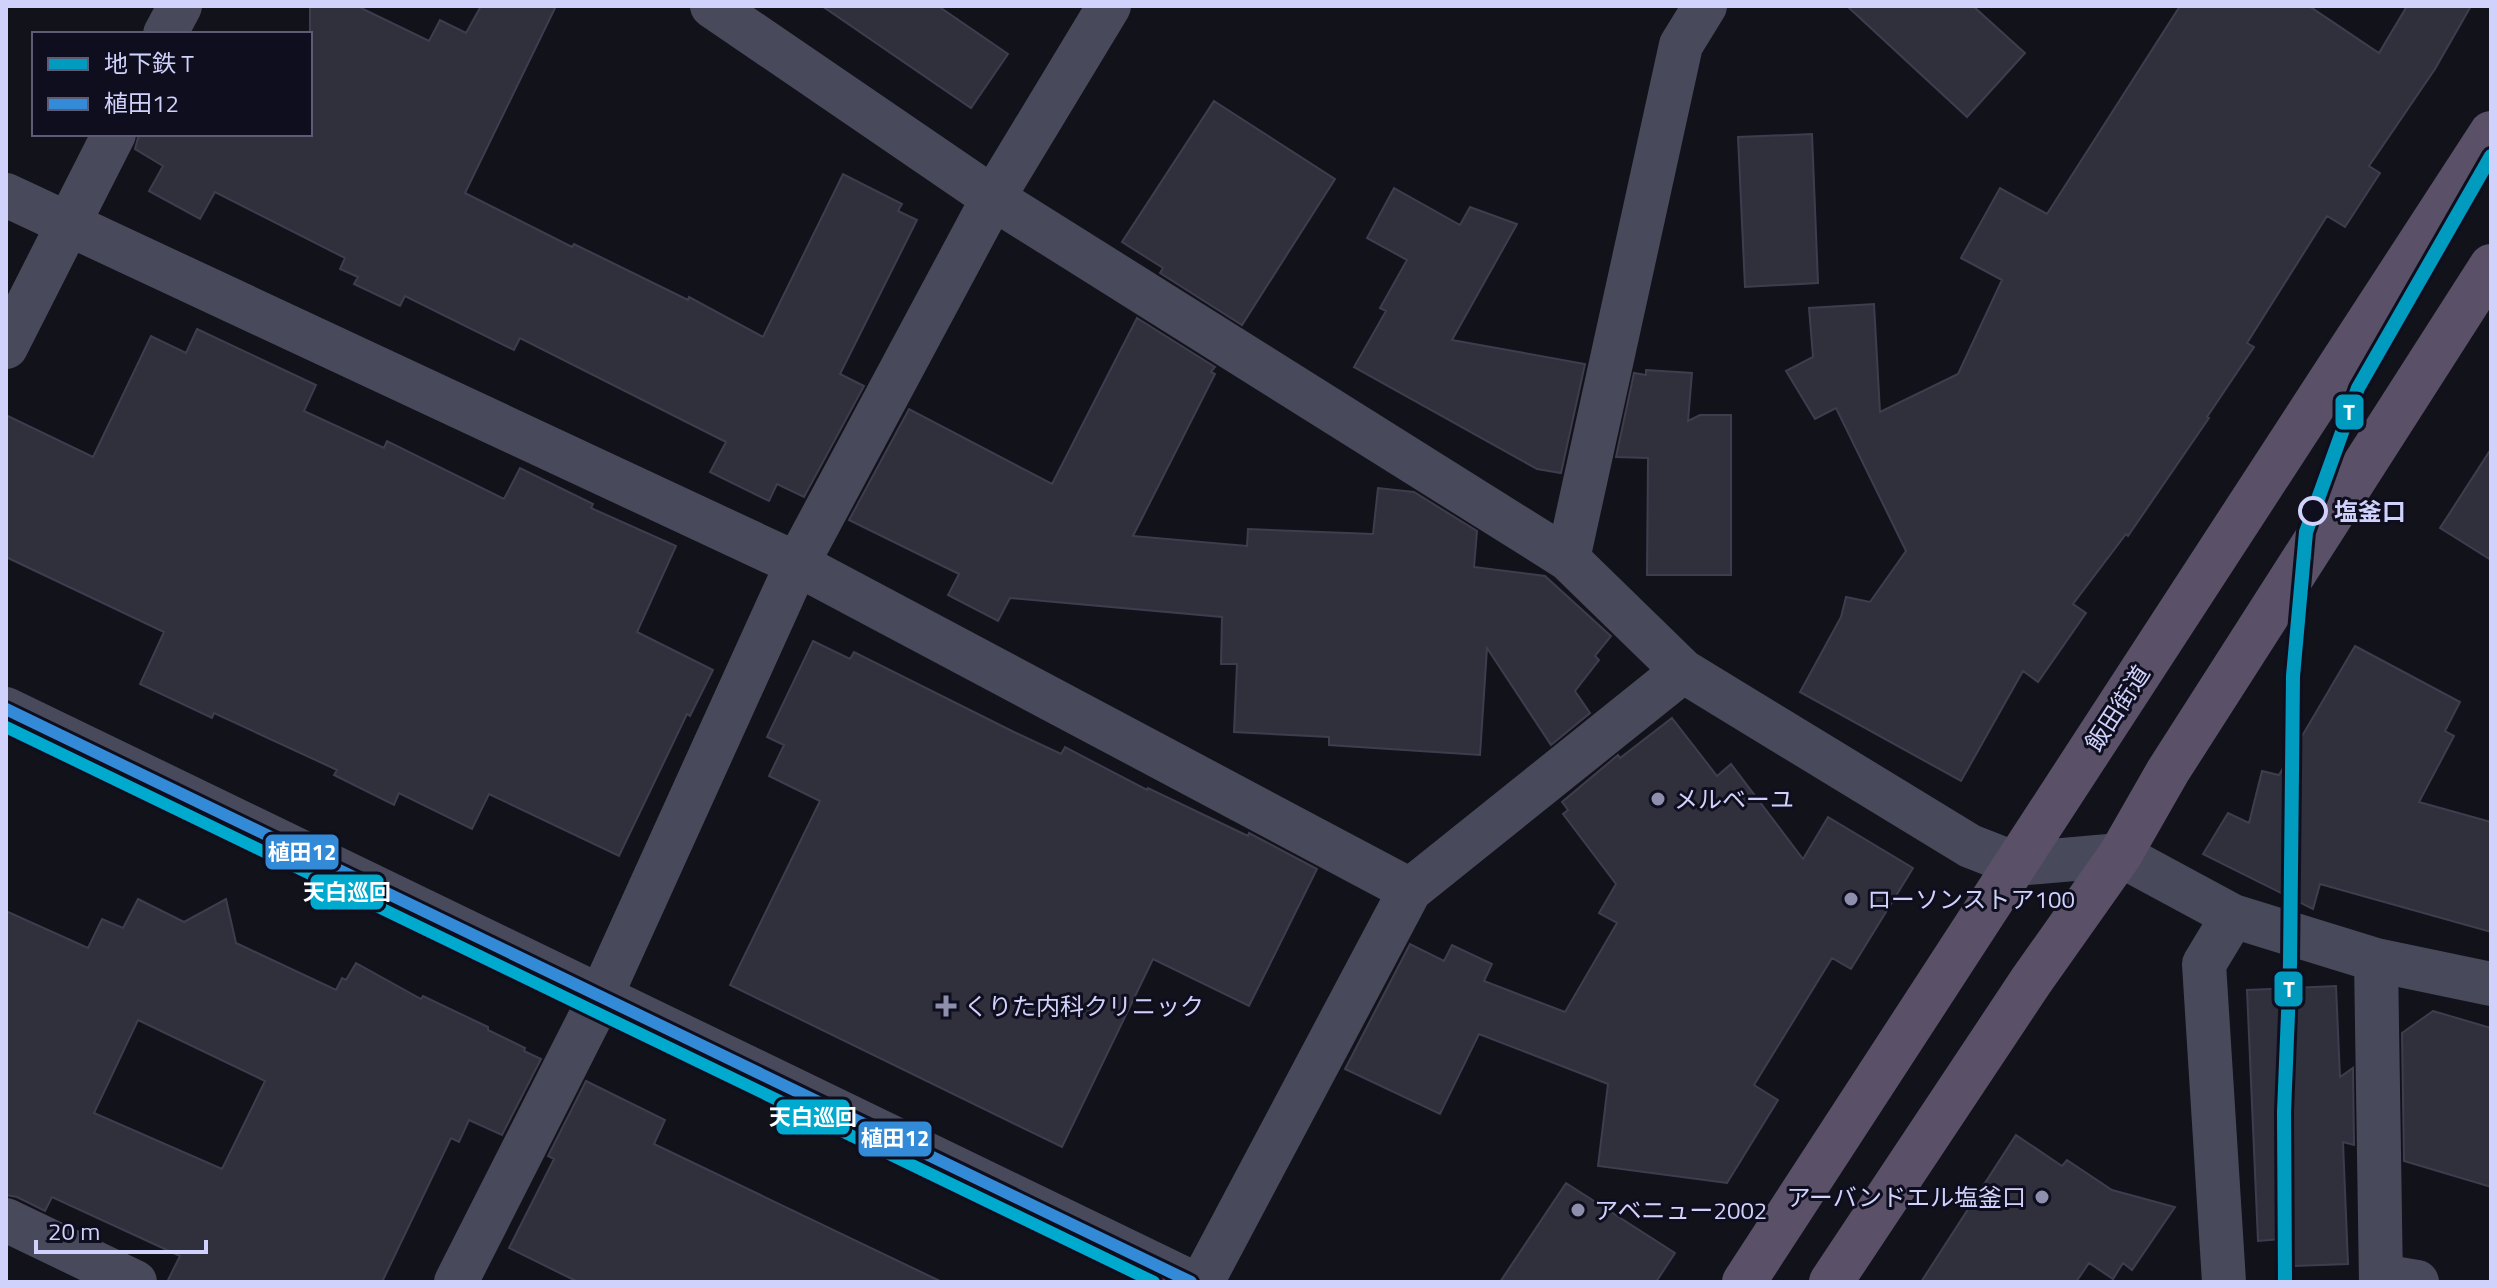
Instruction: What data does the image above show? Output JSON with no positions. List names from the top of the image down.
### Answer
{
  "streets": {
    "highway": ["飯田街道"]
  },
  "places": {
    "other": [
      "塩釜口",
      "メルベーユ",
      "ローソンストア100",
      "アーバンドエル塩釜口",
      "アベニュー2002"
    ],
    "health": ["くりた内科クリニック"]
  },
  "lines": ["metro line T", "transit line 植田12", "transit line 天白巡回"],
  "legend": ["地下鉄 T", "植田12"],
  "scale_bar": "20 m"
}
